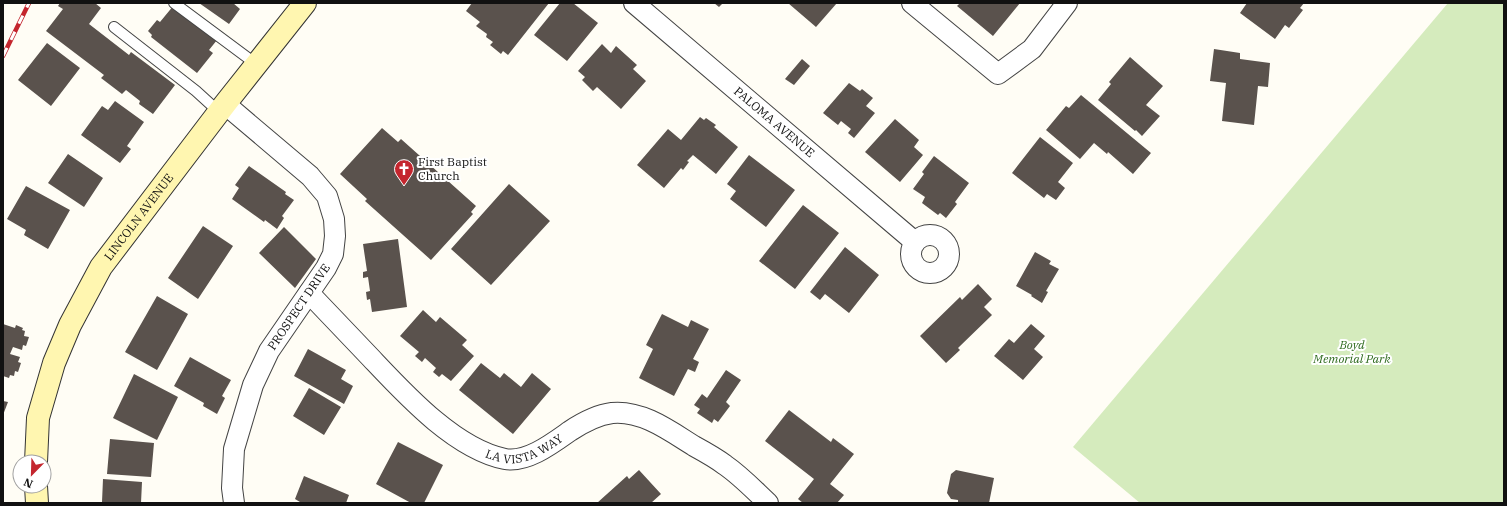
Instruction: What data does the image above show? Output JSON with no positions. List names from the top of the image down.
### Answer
{
  "streets": {
    "main road": ["LINCOLN AVENUE"],
    "street": ["PALOMA AVENUE", "PROSPECT DRIVE", "LA VISTA WAY"]
  },
  "crossings": [
    ["LINCOLN AVENUE", "PROSPECT DRIVE"],
    ["PROSPECT DRIVE", "LA VISTA WAY"]
  ],
  "parks": ["Boyd Memorial Park"],
  "places": {
    "church": ["First Baptist Church"]
  },
  "north": "bottom left"
}
